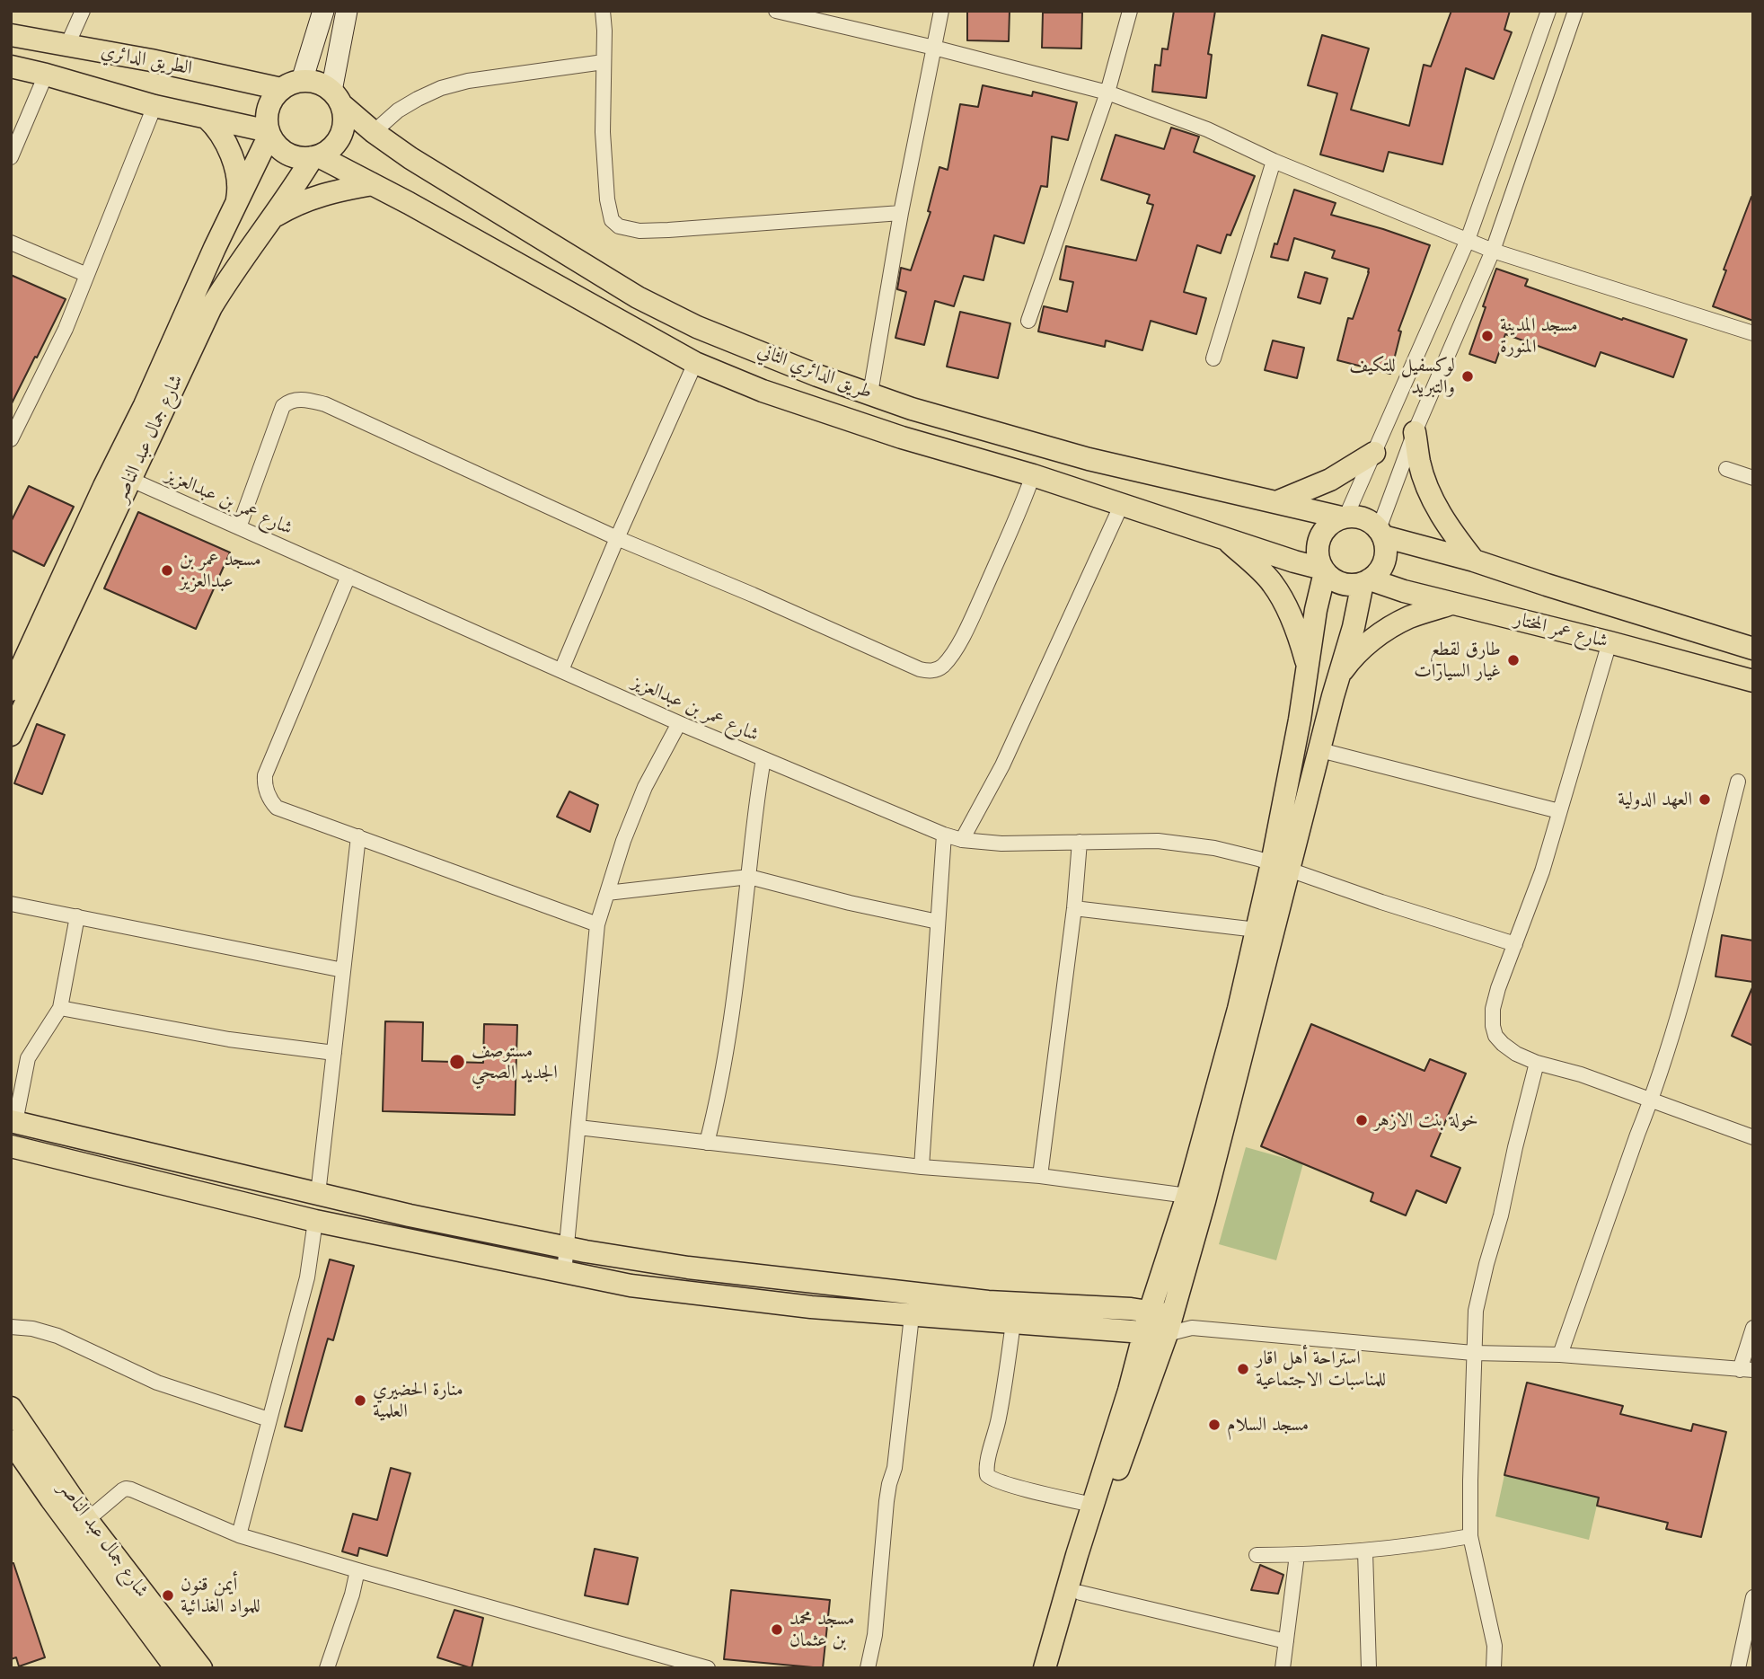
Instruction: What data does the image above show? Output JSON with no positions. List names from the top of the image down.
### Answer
{
  "streets": {
    "main road": [
      "الطريق الدائري",
      "طريق الدائري الثاني",
      "شارع جمال عبد الناصر",
      "شارع عمر المختار"
    ],
    "street": ["شارع عمر بن عبدالعزيز"]
  },
  "crossings": [
    ["الطريق الدائري", "طريق الدائري الثاني"],
    ["الطريق الدائري", "شارع جمال عبد الناصر"],
    ["طريق الدائري الثاني", "شارع جمال عبد الناصر"],
    ["طريق الدائري الثاني", "شارع عمر المختار"],
    ["شارع جمال عبد الناصر", "شارع عمر بن عبدالعزيز"]
  ],
  "places": [
    "مسجد المدينة المنورة",
    "لوكسفيل للتكيف والتبريد",
    "مسجد عمر بن عبدالعزيز",
    "طارق لقطع غيار السيارات",
    "العهد الدولية",
    "مستوصف الجديد الصحي",
    "خولة بنت الازهر",
    "استراحة أهل اقار للمناسبات الاجتماعية",
    "منارة الحضيري العلمية",
    "مسجد السلام",
    "أيمن قنون للمواد الغذائية",
    "مسجد محمد بن عثمان"
  ]
}
